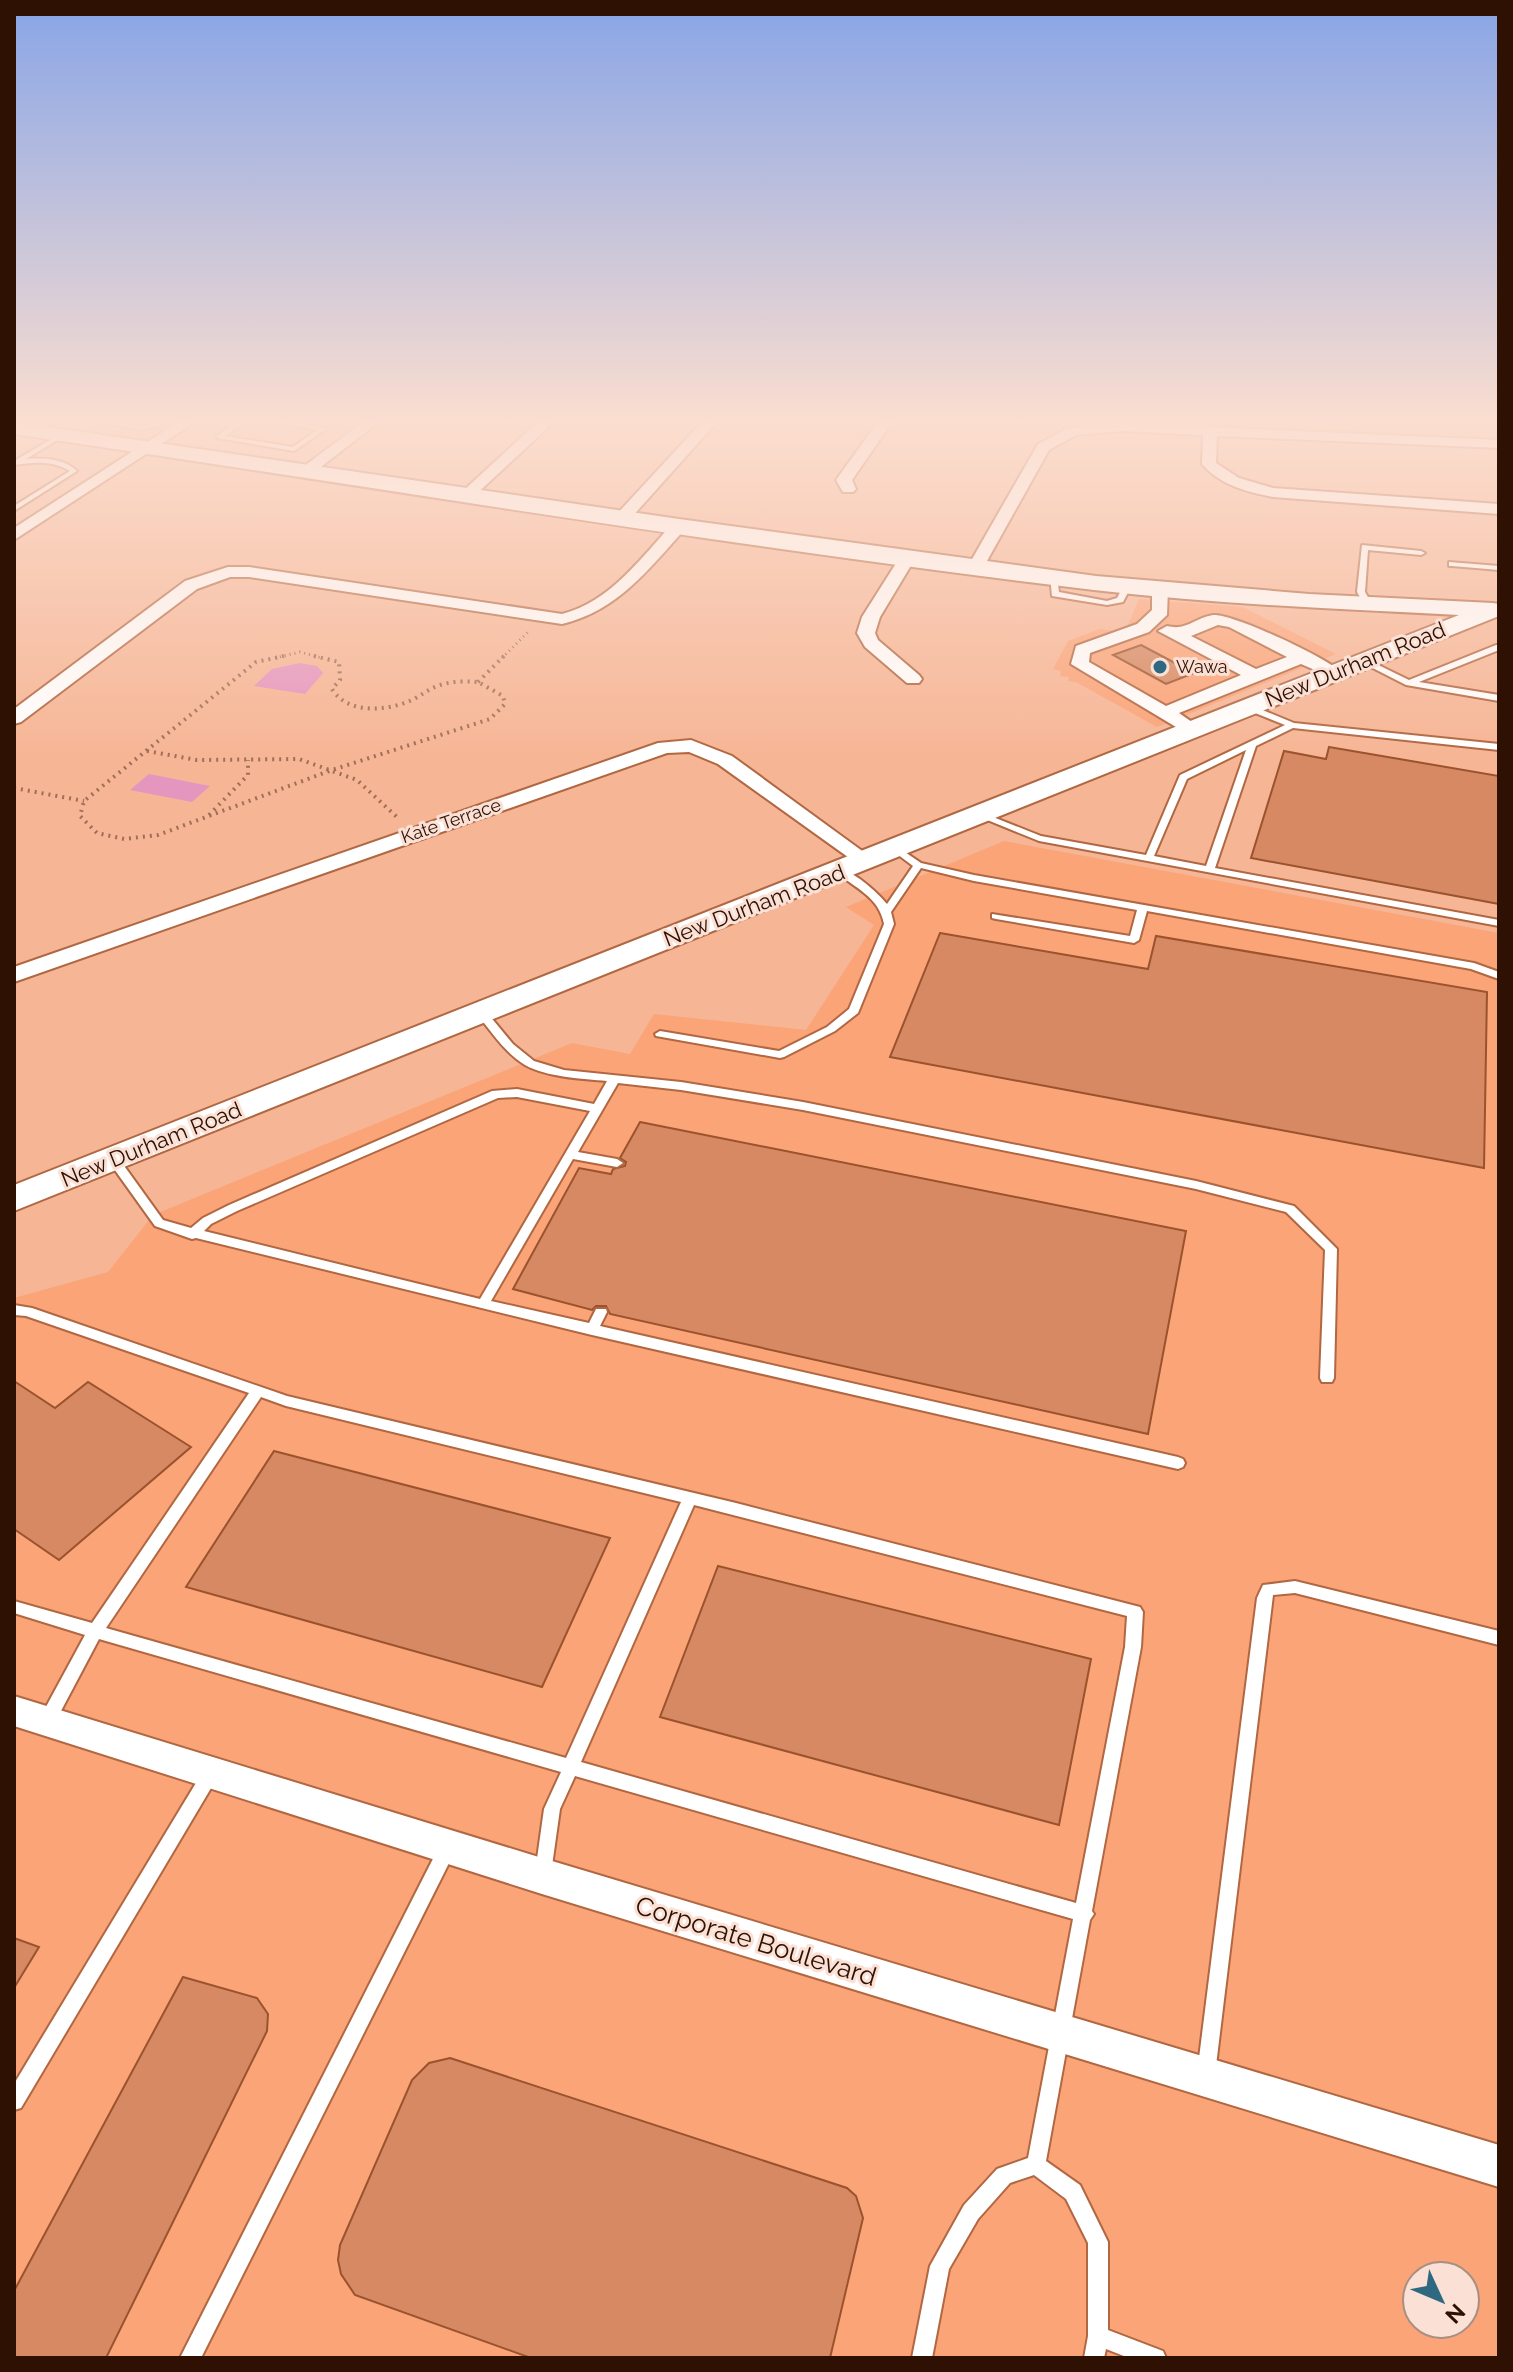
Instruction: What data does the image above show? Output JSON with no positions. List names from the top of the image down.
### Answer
{
  "streets": {
    "main road": ["New Durham Road"],
    "street": ["Kate Terrace", "Corporate Boulevard"]
  },
  "crossings": [
    ["New Durham Road", "Kate Terrace"]
  ],
  "places": ["Wawa"],
  "north": "bottom right"
}
